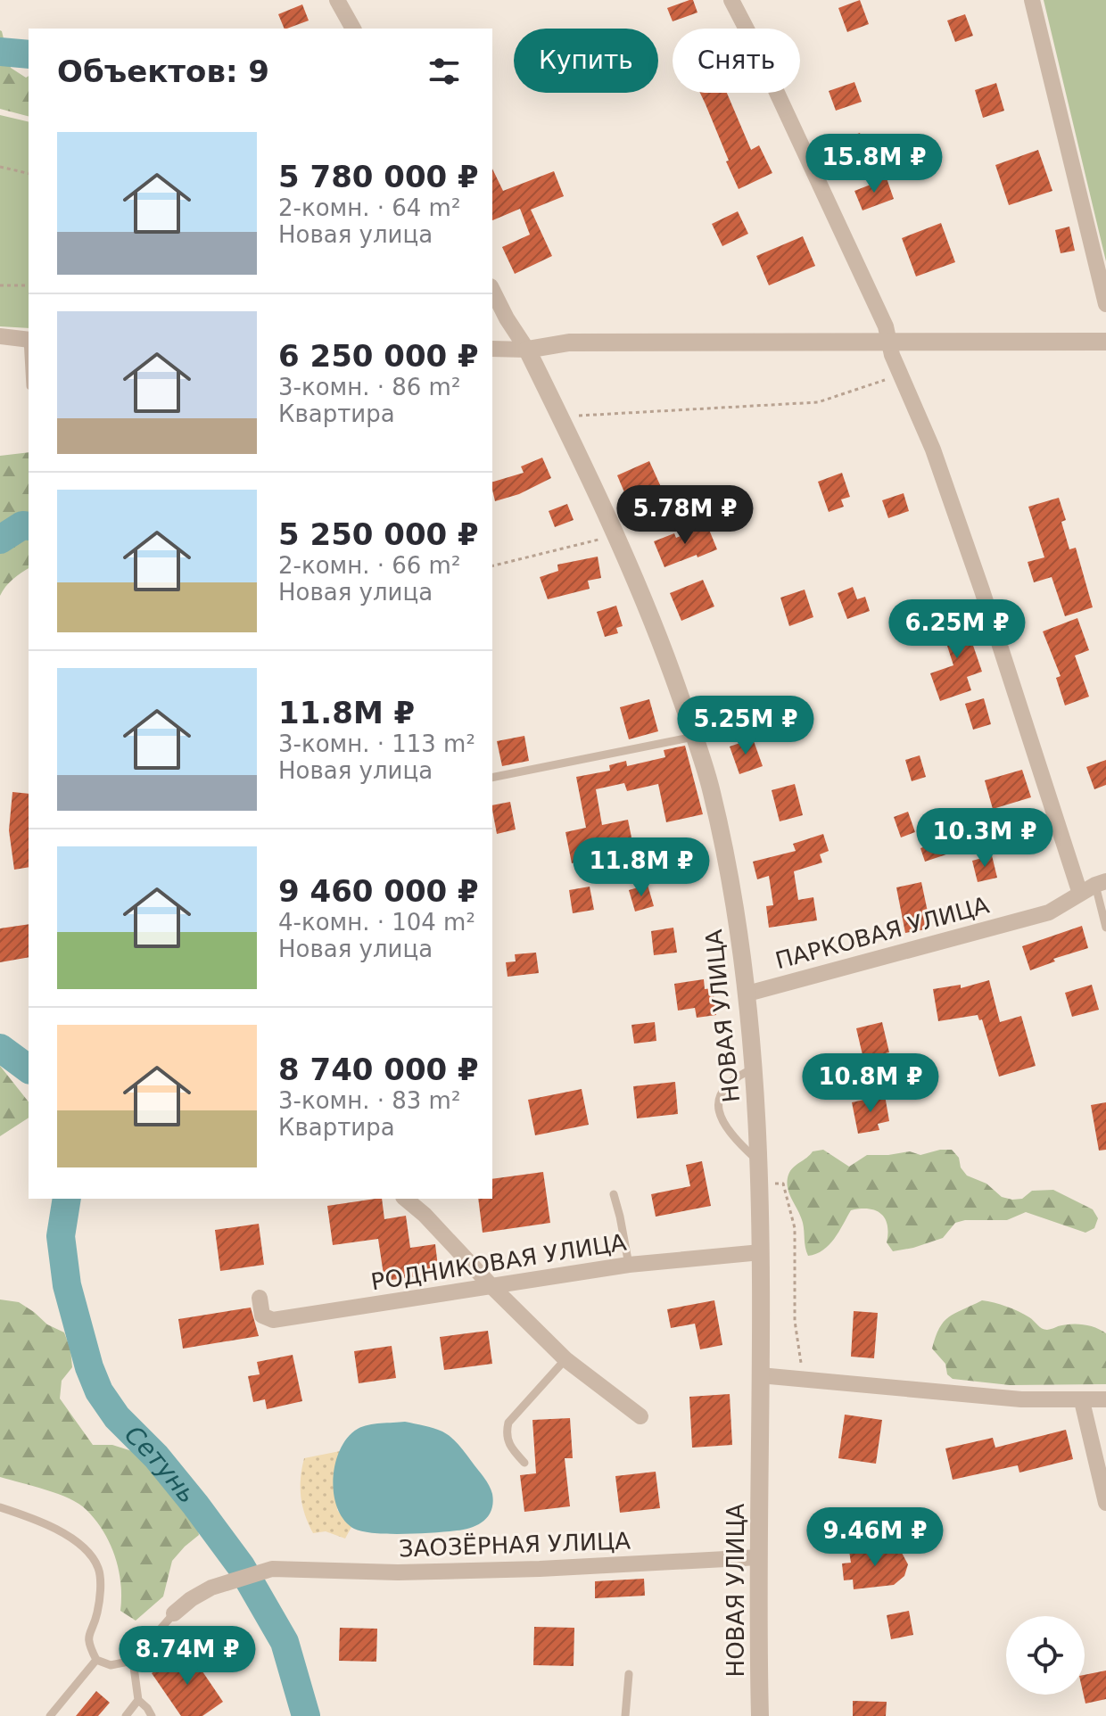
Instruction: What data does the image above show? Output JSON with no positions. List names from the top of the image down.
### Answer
{
  "streets": {
    "street": [
      "ПАРКОВАЯ УЛИЦА",
      "НОВАЯ УЛИЦА",
      "РОДНИКОВАЯ УЛИЦА",
      "ЗАОЗЁРНАЯ УЛИЦА"
    ]
  },
  "crossings": [
    ["ПАРКОВАЯ УЛИЦА", "НОВАЯ УЛИЦА"],
    ["НОВАЯ УЛИЦА", "РОДНИКОВАЯ УЛИЦА"],
    ["НОВАЯ УЛИЦА", "ЗАОЗЁРНАЯ УЛИЦА"]
  ],
  "water": ["Сетунь"],
  "page": {
    "chip": ["Купить", "Снять"],
    "heading": "Объектов: 9",
    "list": [
      {
        "name": "5 780 000 ₽",
        "note": "2-комн. · 64 m² · Новая улица"
      },
      {
        "name": "6 250 000 ₽",
        "note": "3-комн. · 86 m² · Квартира"
      },
      {
        "name": "5 250 000 ₽",
        "note": "2-комн. · 66 m² · Новая улица"
      },
      {
        "name": "11.8M ₽",
        "note": "3-комн. · 113 m² · Новая улица"
      },
      {
        "name": "9 460 000 ₽",
        "note": "4-комн. · 104 m² · Новая улица"
      },
      {
        "name": "8 740 000 ₽",
        "note": "3-комн. · 83 m² · Квартира"
      }
    ],
    "price": [
      "15.8M ₽",
      "5.78M ₽",
      "6.25M ₽",
      "5.25M ₽",
      "10.3M ₽",
      "11.8M ₽",
      "10.8M ₽",
      "9.46M ₽",
      "8.74M ₽"
    ]
  }
}
